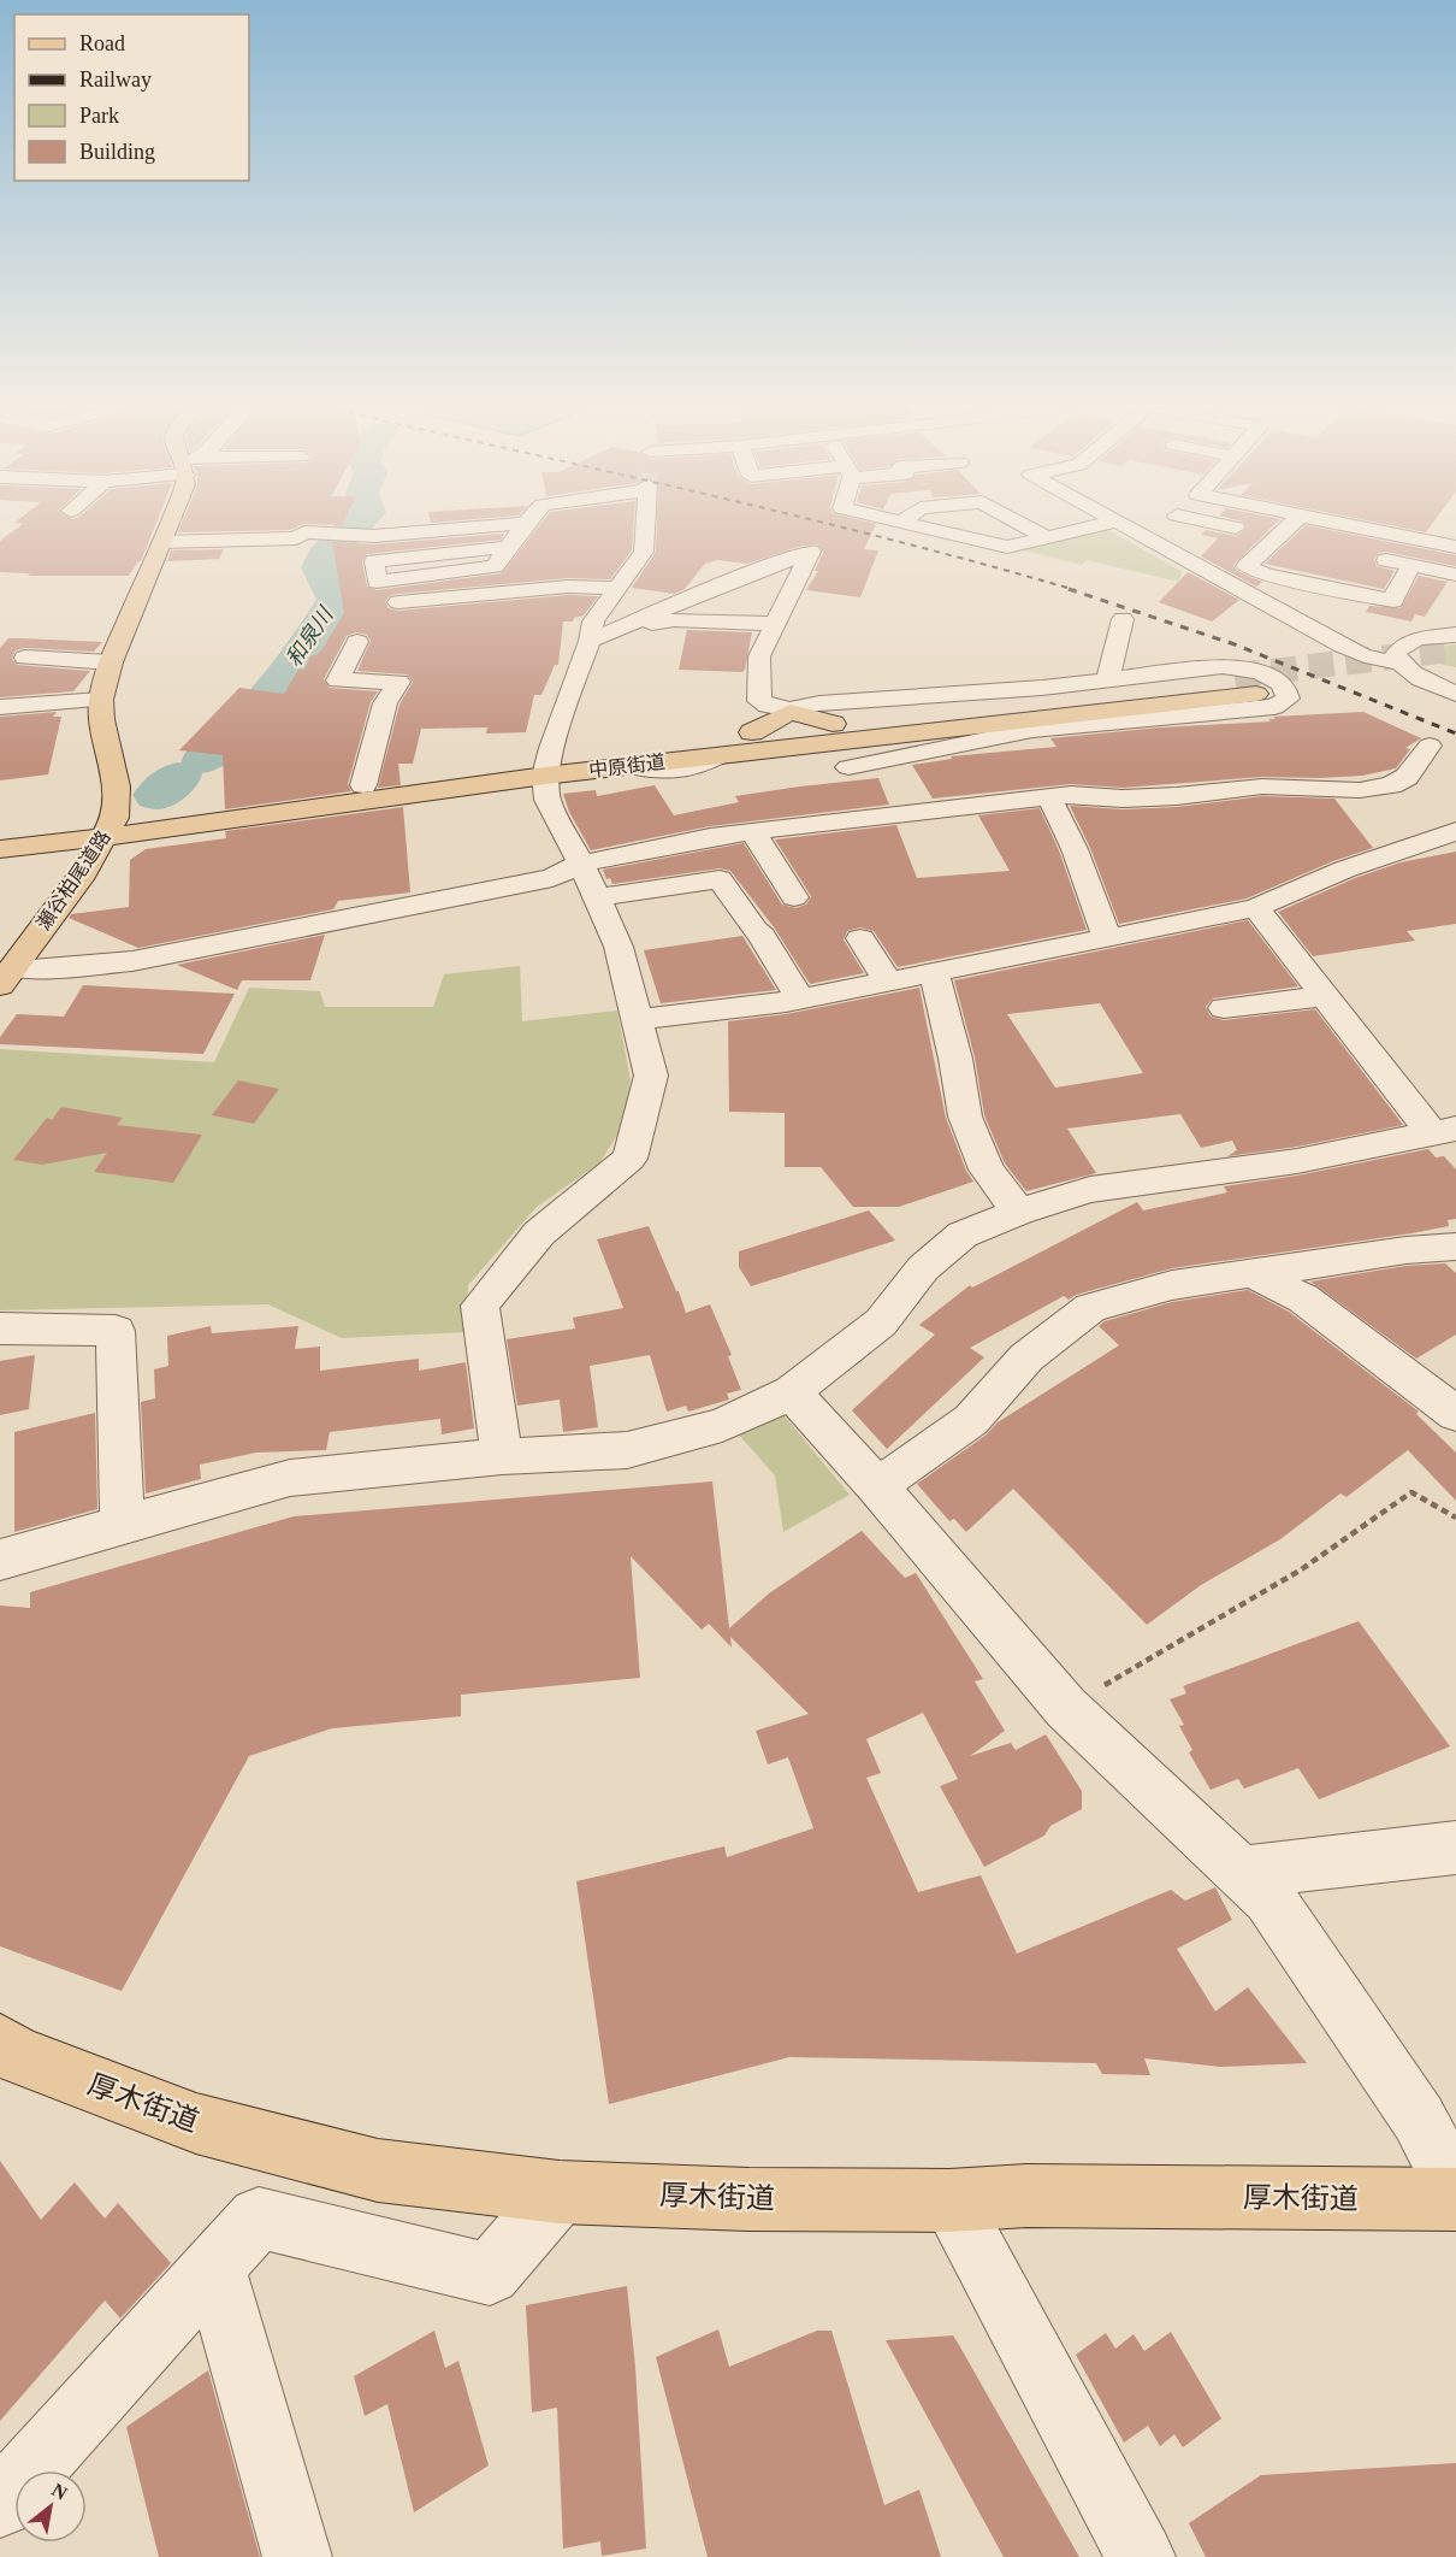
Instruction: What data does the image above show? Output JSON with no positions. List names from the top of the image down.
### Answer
{
  "streets": {
    "main road": ["中原街道", "瀬谷柏尾道路", "厚木街道"]
  },
  "crossings": [
    ["中原街道", "瀬谷柏尾道路"]
  ],
  "water": ["和泉川"],
  "legend": [
    "Road",
    "Railway",
    "Park",
    "Building"
  ],
  "north": "top right"
}
